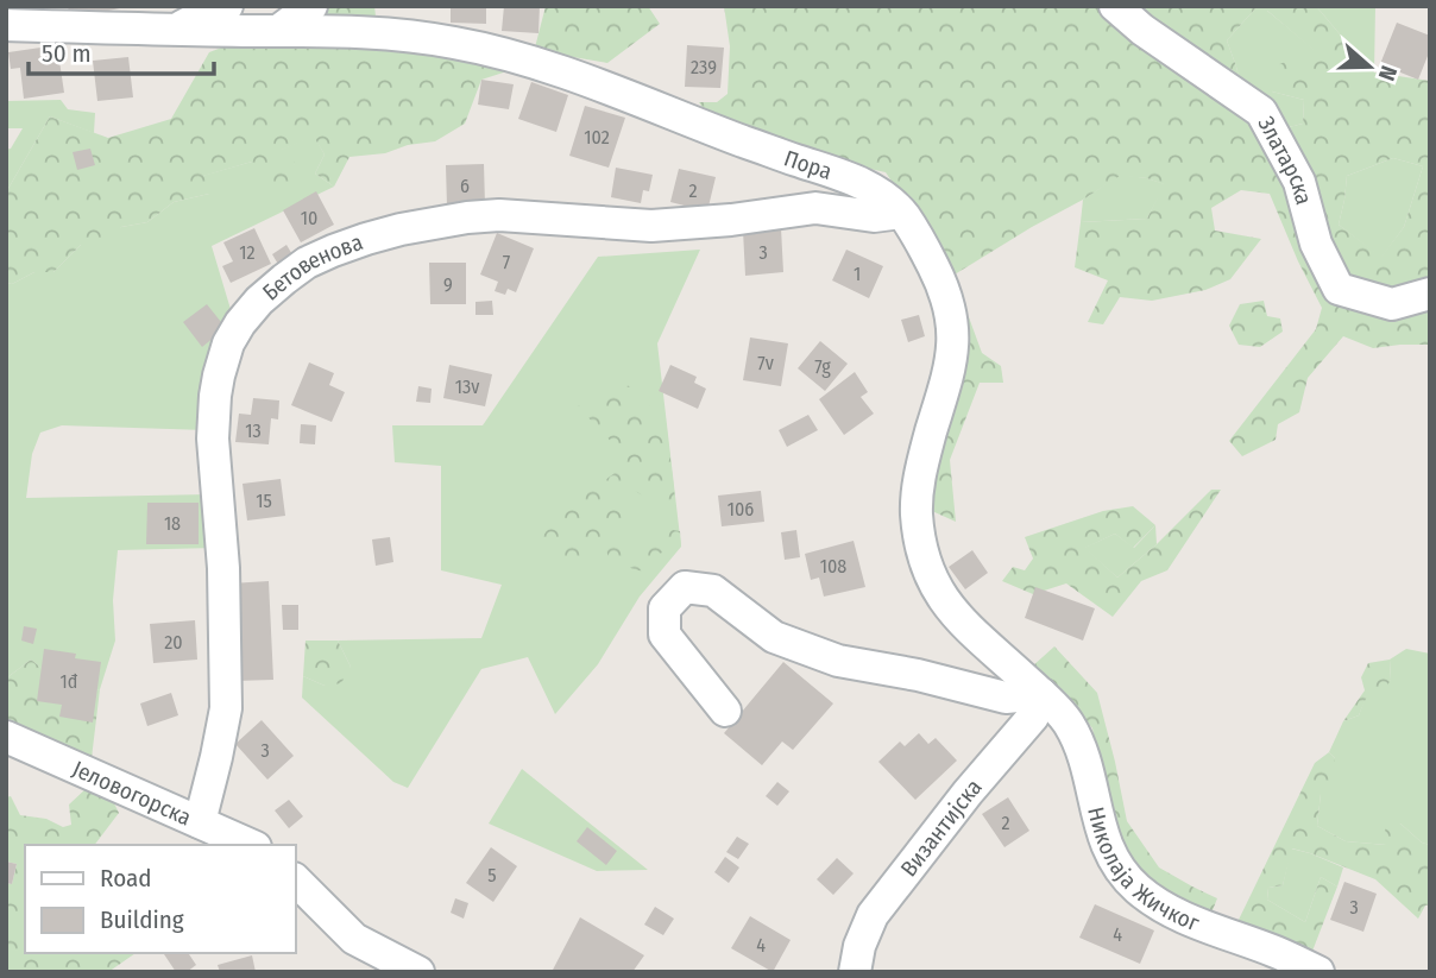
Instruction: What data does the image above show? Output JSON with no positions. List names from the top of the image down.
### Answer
{
  "streets": {
    "street": [
      "Златарска",
      "Пора",
      "Бетовенова",
      "Јеловогорска",
      "Византијска",
      "Николаја Жичког"
    ]
  },
  "crossings": [
    ["Пора", "Бетовенова"],
    ["Пора", "Византијска"],
    ["Пора", "Николаја Жичког"],
    ["Бетовенова", "Јеловогорска"],
    ["Византијска", "Николаја Жичког"]
  ],
  "house_numbers": [
    "239",
    "102",
    "6",
    "2",
    "10",
    "12",
    "3",
    "7",
    "1",
    "9",
    "7v",
    "7g",
    "13v",
    "13",
    "15",
    "106",
    "18",
    "108",
    "20",
    "1đ",
    "3",
    "2",
    "5",
    "3",
    "4",
    "4"
  ],
  "legend": ["Road", "Building"],
  "scale_bar": "50 m",
  "north": "right"
}
